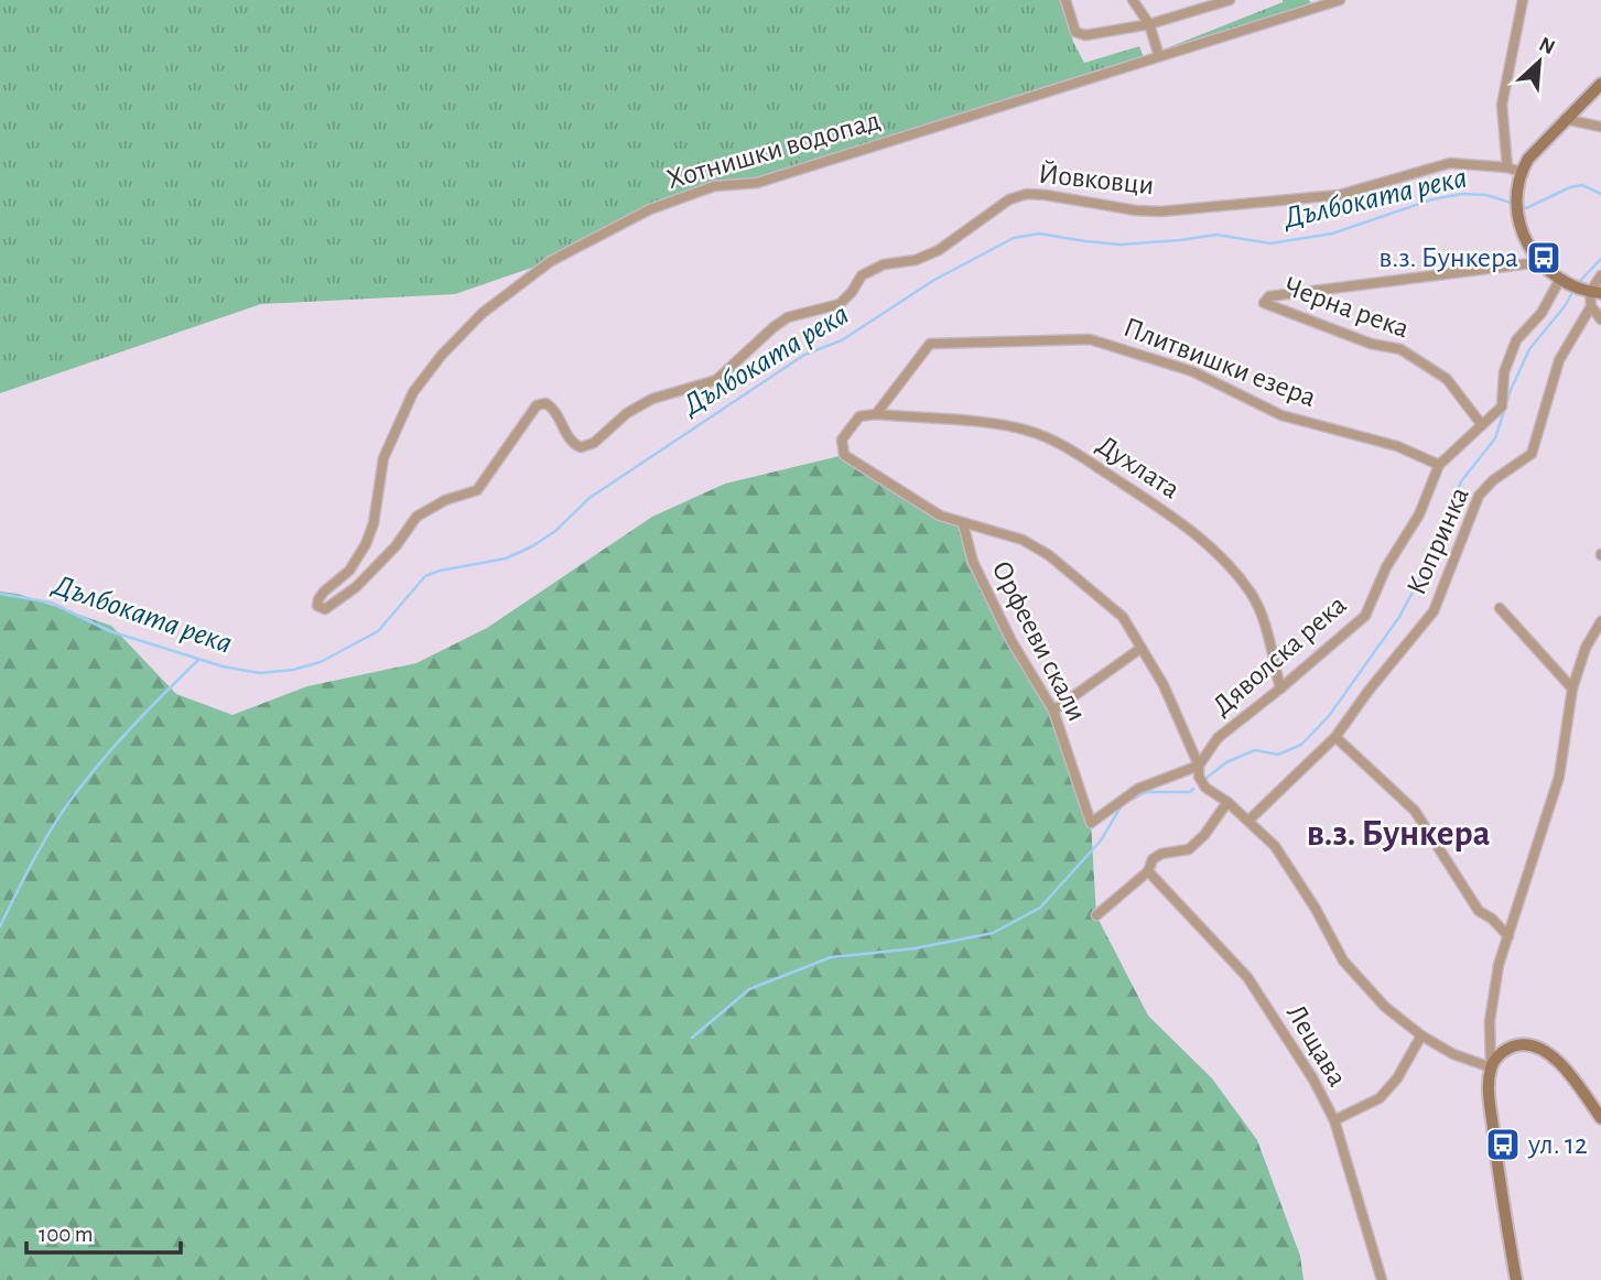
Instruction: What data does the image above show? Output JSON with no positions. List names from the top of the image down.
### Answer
{
  "streets": {
    "street": [
      "Хотнишки водопад",
      "Йовковци",
      "Черна река",
      "Плитвишки езера",
      "Духлата",
      "Копринка",
      "Орфееви скали",
      "Дяволска река",
      "Лещава"
    ]
  },
  "crossings": [
    ["Хотнишки водопад", "Йовковци"],
    ["Черна река", "Дяволска река"],
    ["Плитвишки езера", "Духлата"],
    ["Плитвишки езера", "Дяволска река"],
    ["Духлата", "Дяволска река"],
    ["Орфееви скали", "Дяволска река"]
  ],
  "districts": ["в.з. Бункера"],
  "water": ["Дълбоката река"],
  "places": {
    "bus stop": ["в.з. Бункера", "ул. 12"]
  },
  "scale_bar": "100 m",
  "north": "top right"
}
